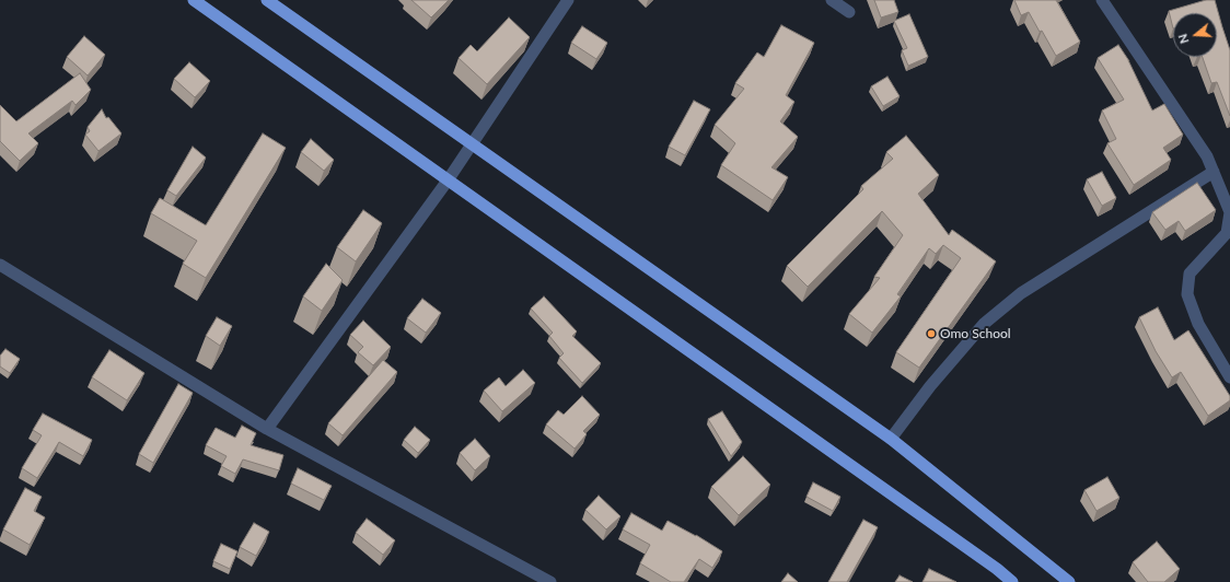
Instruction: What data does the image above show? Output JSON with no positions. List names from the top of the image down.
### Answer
{
  "places": ["Omo School"],
  "north": "left"
}
